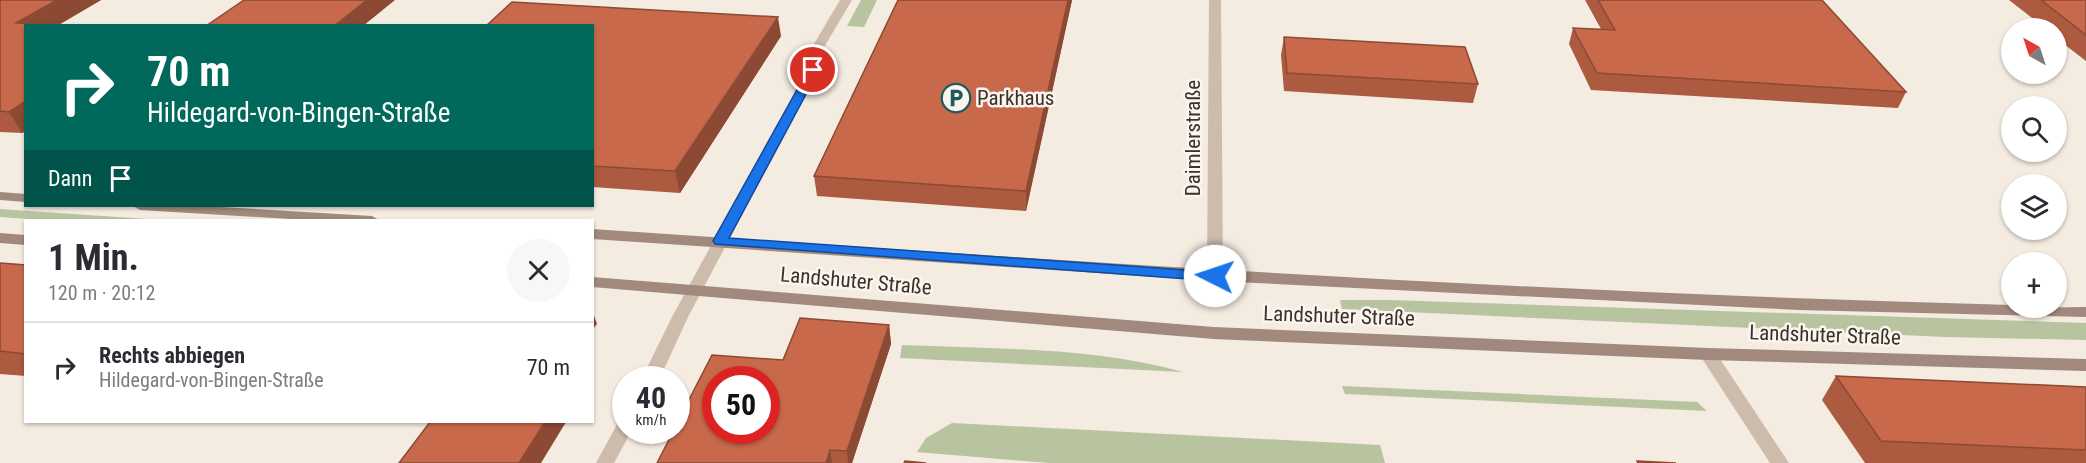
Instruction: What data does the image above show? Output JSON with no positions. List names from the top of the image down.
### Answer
{
  "streets": {
    "main road": ["Landshuter Straße"],
    "street": ["Daimlerstraße"]
  },
  "crossings": [
    ["Daimlerstraße", "Landshuter Straße"]
  ],
  "places": {
    "parking": ["Parkhaus"]
  },
  "north": "top left",
  "page": {
    "map_buttons": "+",
    "turn": ["70 m", "Hildegard-von-Bingen-Straße"],
    "then": "Dann",
    "heading": ["1 Min.", "120 m · 20:12"],
    "list": [
      {
        "name": "Rechts abbiegen",
        "note": "Hildegard-von-Bingen-Straße",
        "value": "70 m"
      }
    ],
    "speed": "40 km/h",
    "limit": "50"
  }
}
